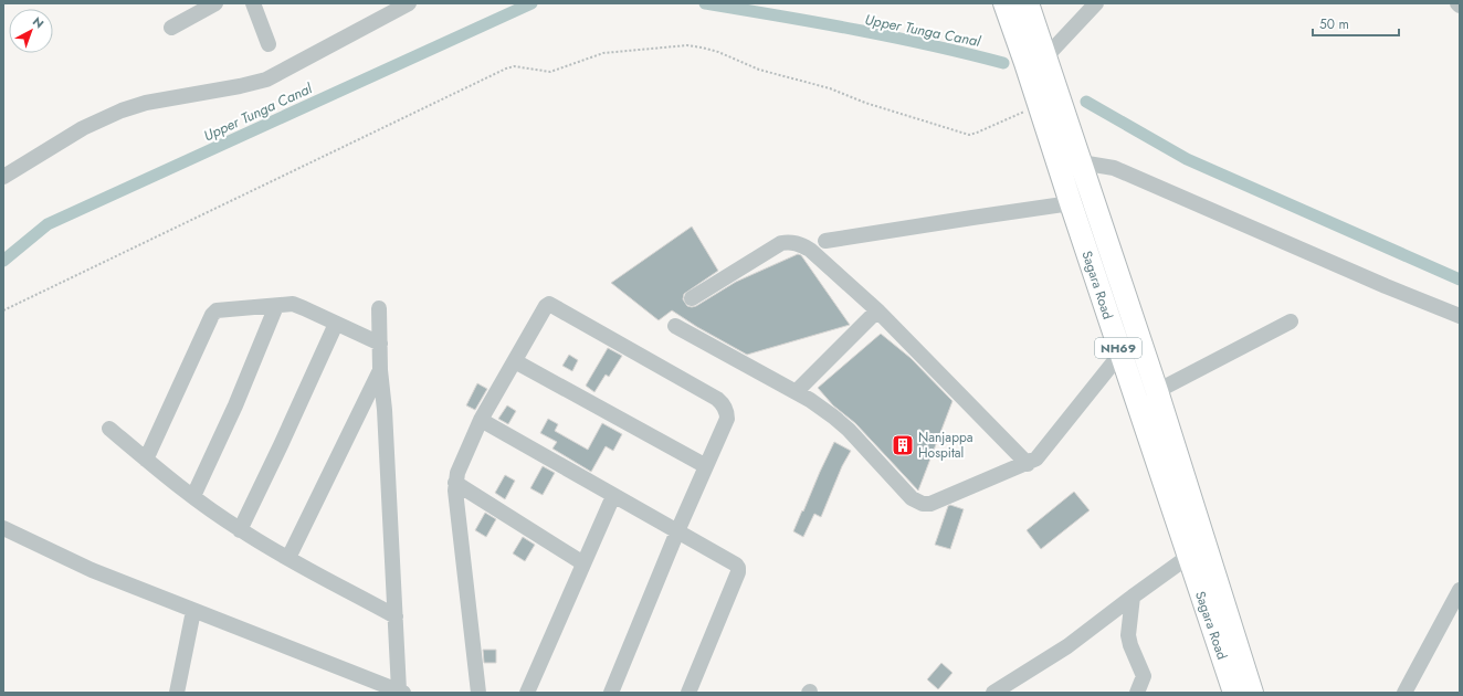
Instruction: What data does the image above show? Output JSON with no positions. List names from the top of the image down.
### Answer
{
  "streets": {
    "highway": ["Sagara Road", "NH69"]
  },
  "water": ["Upper Tunga Canal"],
  "places": {
    "building": ["Nanjappa Hospital"]
  },
  "scale_bar": "50 m",
  "north": "top right"
}
